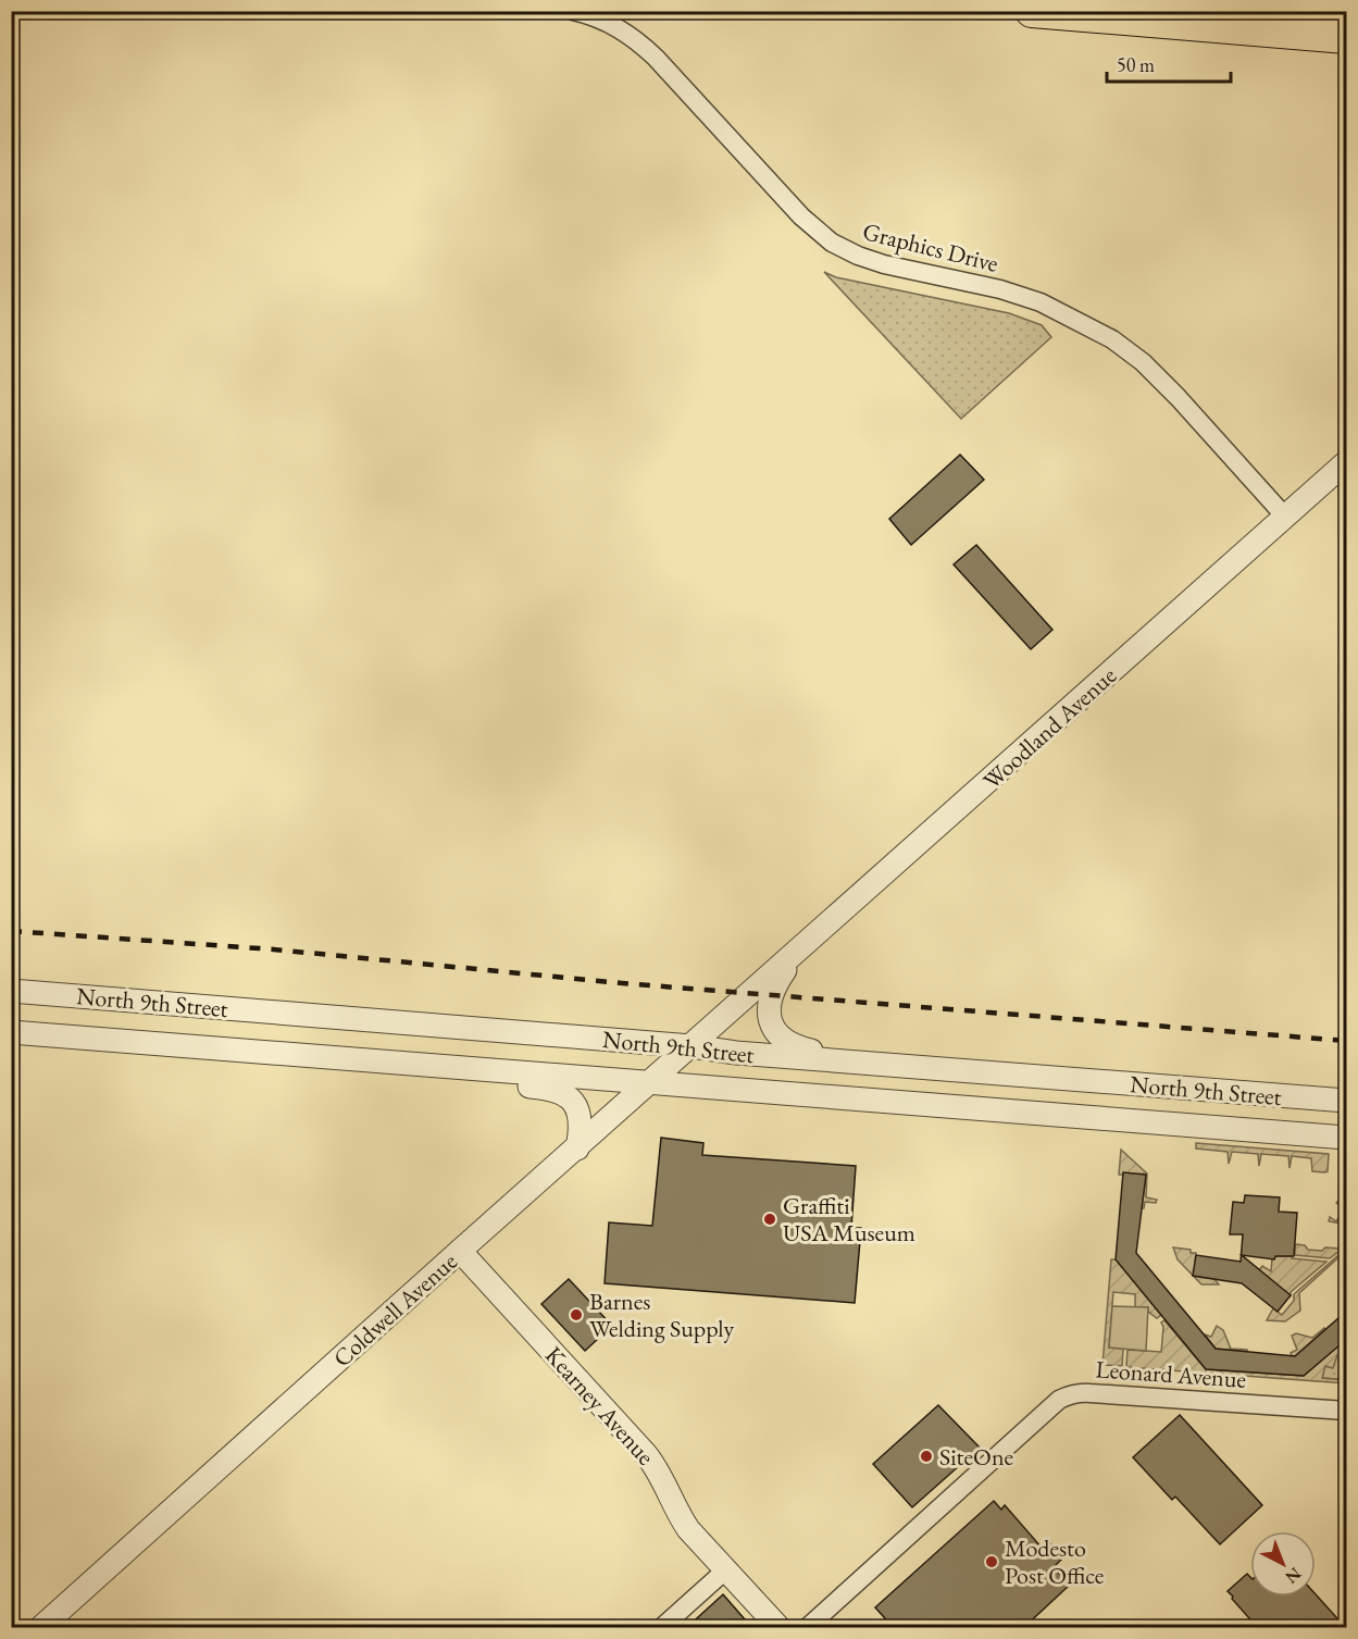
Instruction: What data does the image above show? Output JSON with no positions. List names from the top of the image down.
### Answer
{
  "streets": {
    "street": [
      "Graphics Drive",
      "Woodland Avenue",
      "North 9th Street",
      "Coldwell Avenue",
      "Leonard Avenue",
      "Kearney Avenue"
    ]
  },
  "crossings": [
    ["Graphics Drive", "Woodland Avenue"],
    ["Woodland Avenue", "Coldwell Avenue"],
    ["North 9th Street", "Coldwell Avenue"],
    ["Coldwell Avenue", "Kearney Avenue"]
  ],
  "places": [
    "Graffiti USA Museum",
    "Barnes Welding Supply",
    "SiteOne",
    "Modesto Post Office"
  ],
  "scale_bar": "50 m",
  "north": "bottom right"
}
